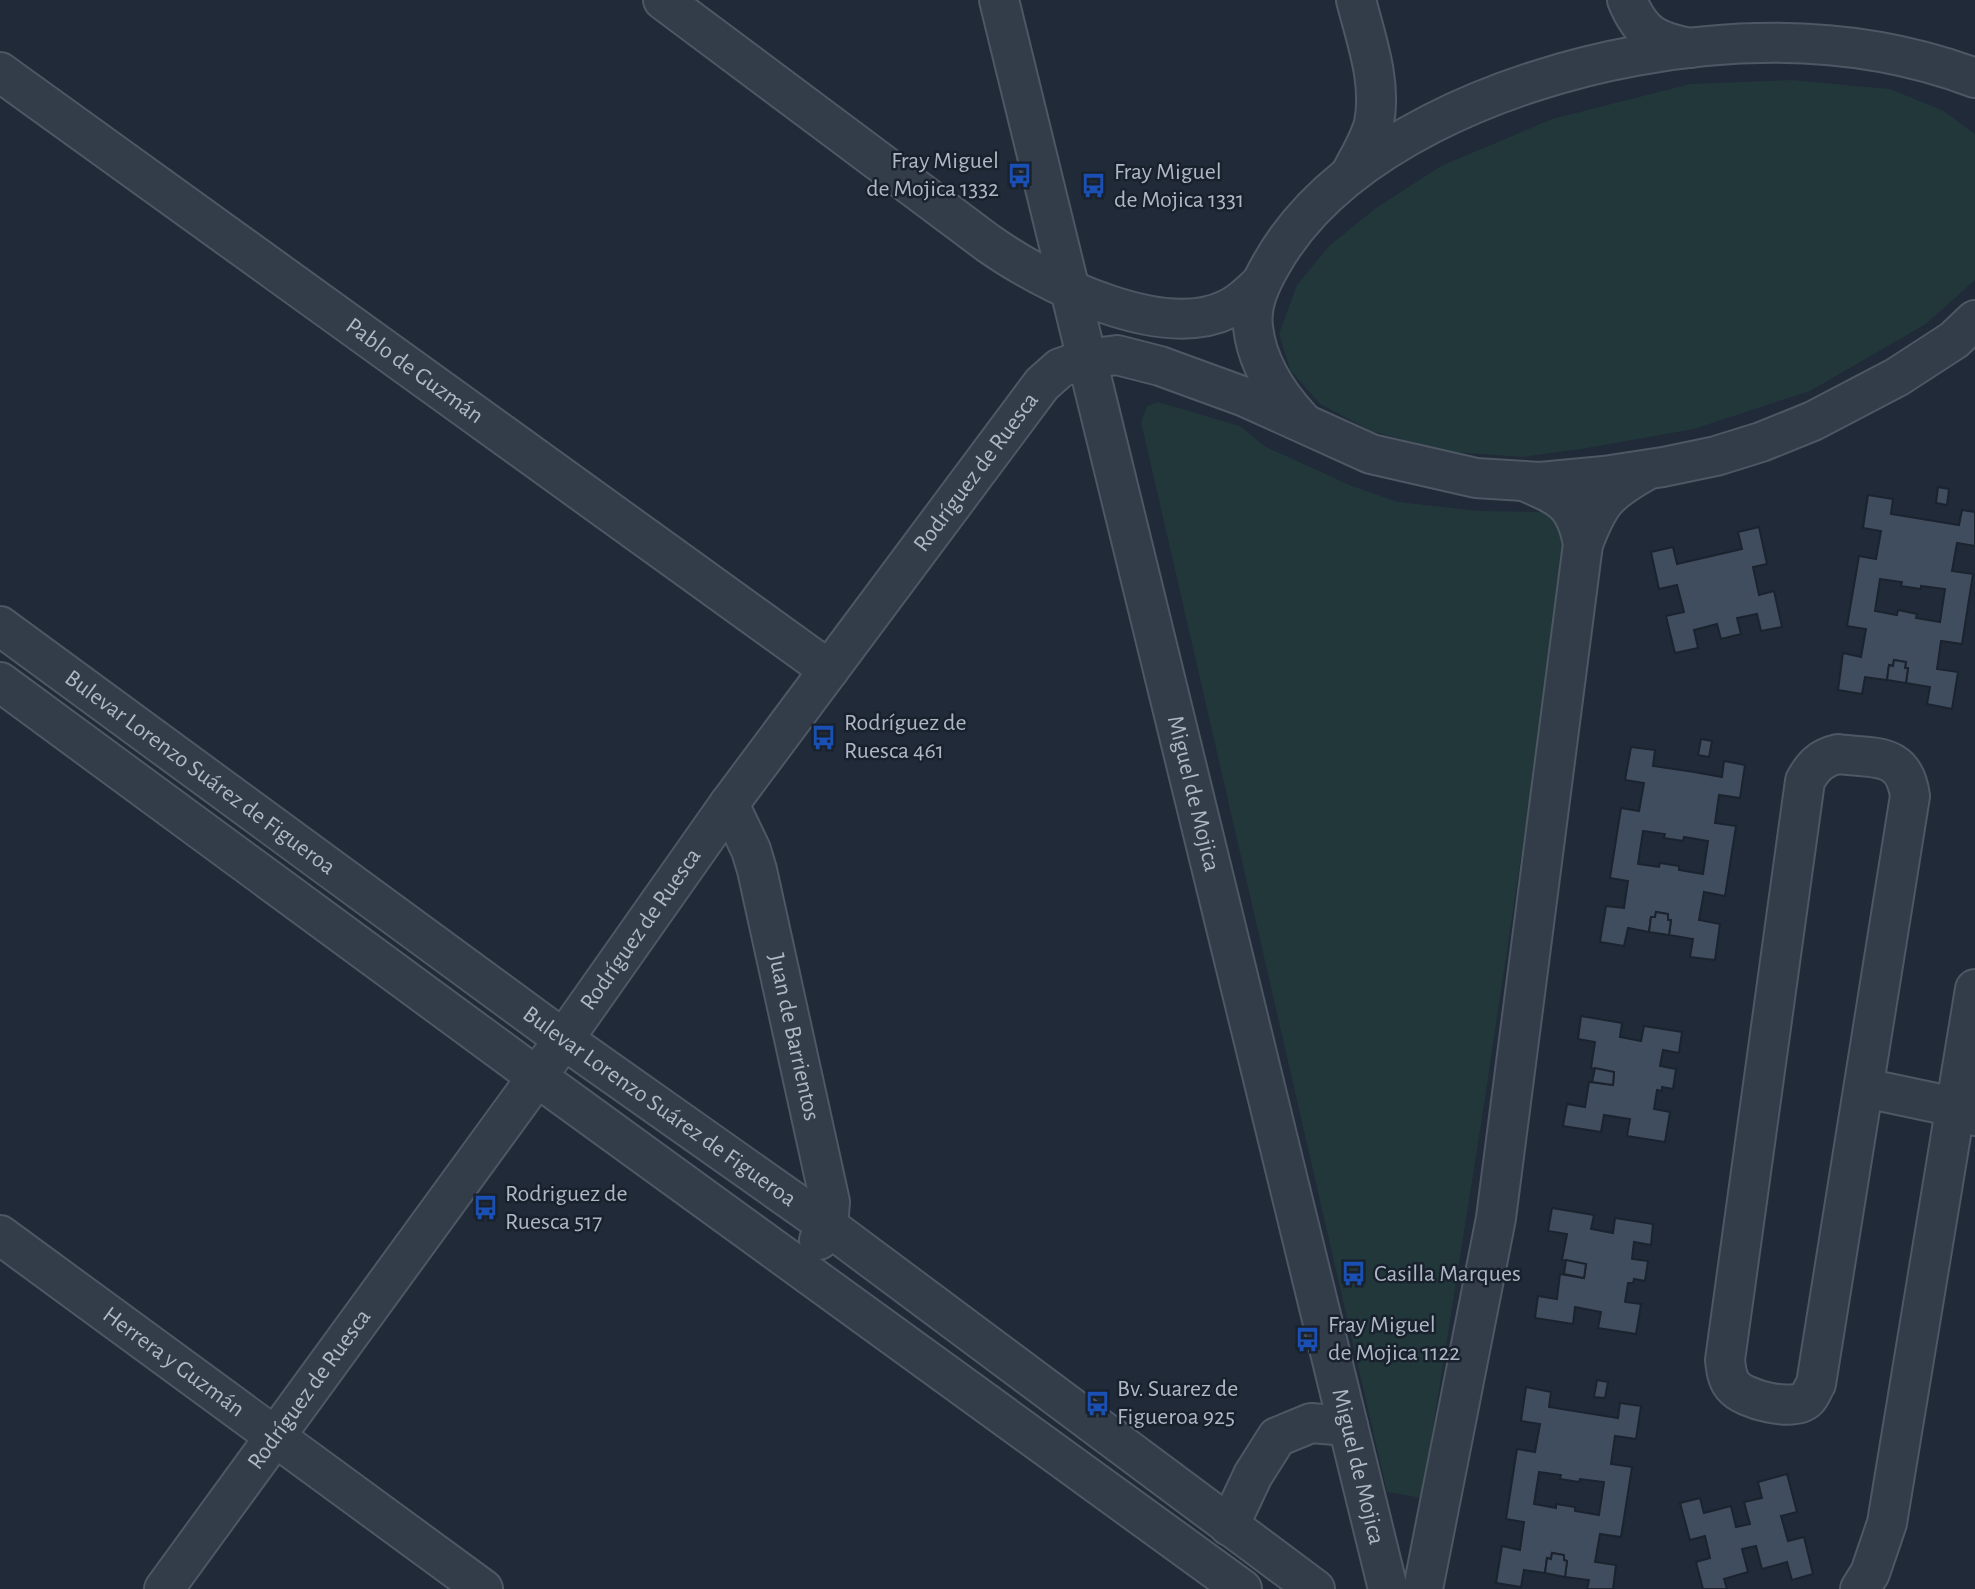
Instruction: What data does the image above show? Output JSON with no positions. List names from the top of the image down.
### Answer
{
  "streets": {
    "street": [
      "Pablo de Guzmán",
      "Rodríguez de Ruesca",
      "Bulevar Lorenzo Suárez de Figueroa",
      "Miguel de Mojica",
      "Juan de Barrientos",
      "Herrera y Guzmán"
    ]
  },
  "crossings": [
    ["Pablo de Guzmán", "Rodríguez de Ruesca"],
    ["Rodríguez de Ruesca", "Bulevar Lorenzo Suárez de Figueroa"],
    ["Rodríguez de Ruesca", "Miguel de Mojica"],
    ["Rodríguez de Ruesca", "Juan de Barrientos"],
    ["Rodríguez de Ruesca", "Herrera y Guzmán"],
    ["Bulevar Lorenzo Suárez de Figueroa", "Juan de Barrientos"]
  ],
  "places": {
    "bus stop": [
      "Fray Miguel de Mojica 1332",
      "Fray Miguel de Mojica 1331",
      "Rodríguez de Ruesca 461",
      "Rodriguez de Ruesca 517",
      "Casilla Marques",
      "Fray Miguel de Mojica 1122",
      "Bv. Suarez de Figueroa 925"
    ]
  }
}
